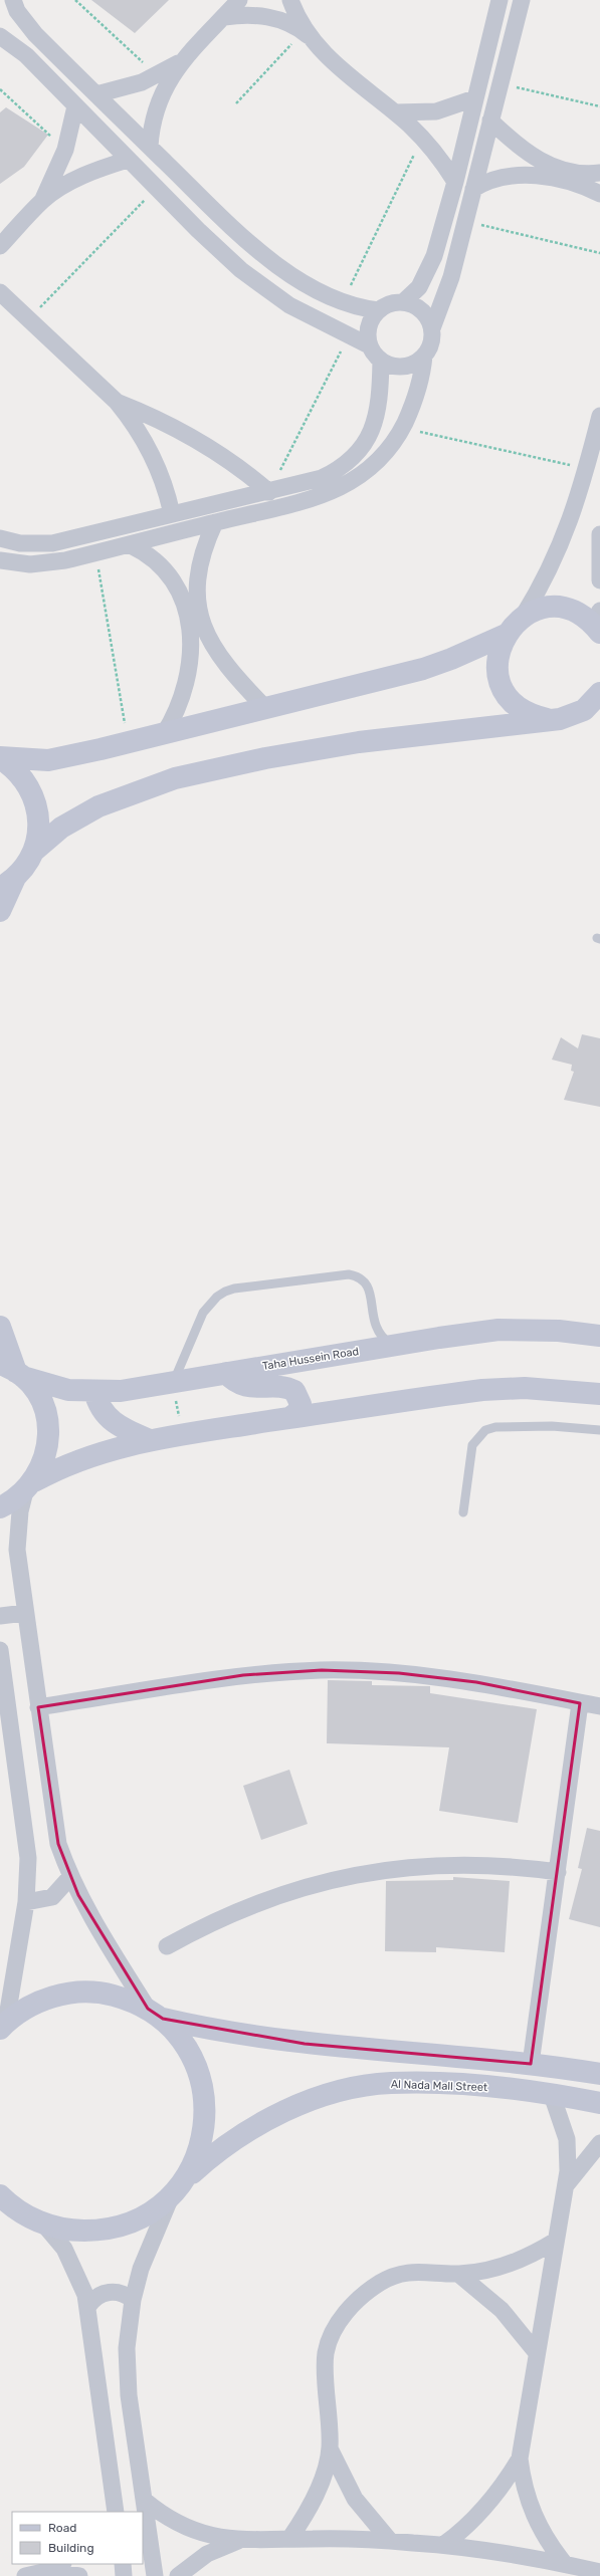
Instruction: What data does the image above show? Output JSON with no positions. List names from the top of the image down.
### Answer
{
  "streets": {
    "street": ["Taha Hussein Road", "Al Nada Mall Street"]
  },
  "legend": ["Road", "Building"]
}
